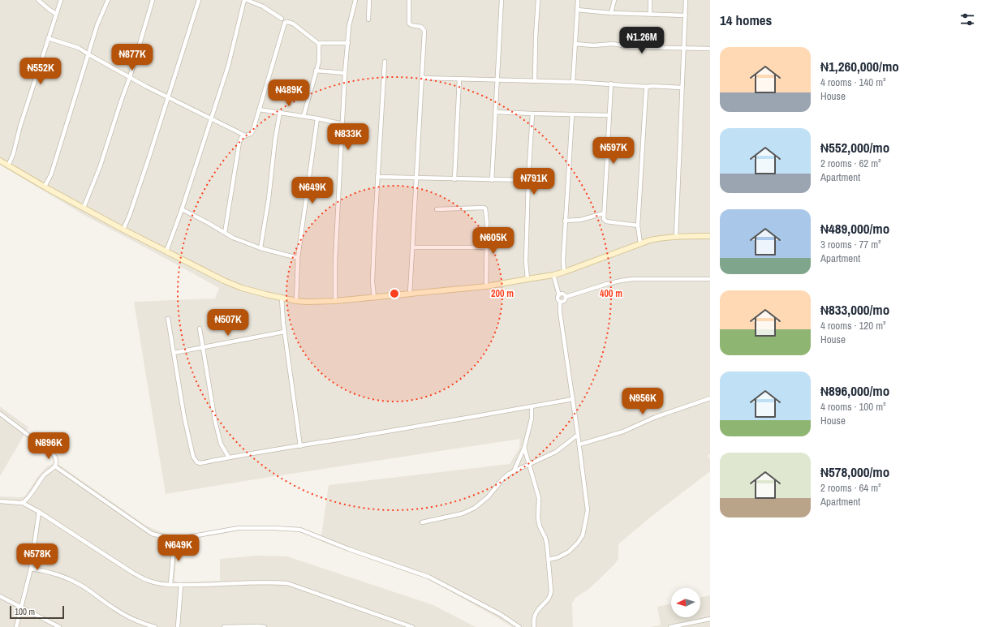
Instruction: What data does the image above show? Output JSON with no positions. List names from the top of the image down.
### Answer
{
  "scale_bar": "100 m",
  "north": "left",
  "page": {
    "heading": "14 homes",
    "price": [
      "₦1.26M",
      "₦877K",
      "₦552K",
      "₦489K",
      "₦833K",
      "₦597K",
      "₦791K",
      "₦649K",
      "₦605K",
      "₦507K",
      "₦956K",
      "₦896K",
      "₦649K",
      "₦578K"
    ],
    "list": [
      {
        "name": "₦1,260,000/mo",
        "note": "4 rooms · 140 m² · House"
      },
      {
        "name": "₦552,000/mo",
        "note": "2 rooms · 62 m² · Apartment"
      },
      {
        "name": "₦489,000/mo",
        "note": "3 rooms · 77 m² · Apartment"
      },
      {
        "name": "₦833,000/mo",
        "note": "4 rooms · 120 m² · House"
      },
      {
        "name": "₦896,000/mo",
        "note": "4 rooms · 100 m² · House"
      },
      {
        "name": "₦578,000/mo",
        "note": "2 rooms · 64 m² · Apartment"
      }
    ],
    "scale": "100 m"
  },
  "rings": ["200 m", "400 m"]
}
